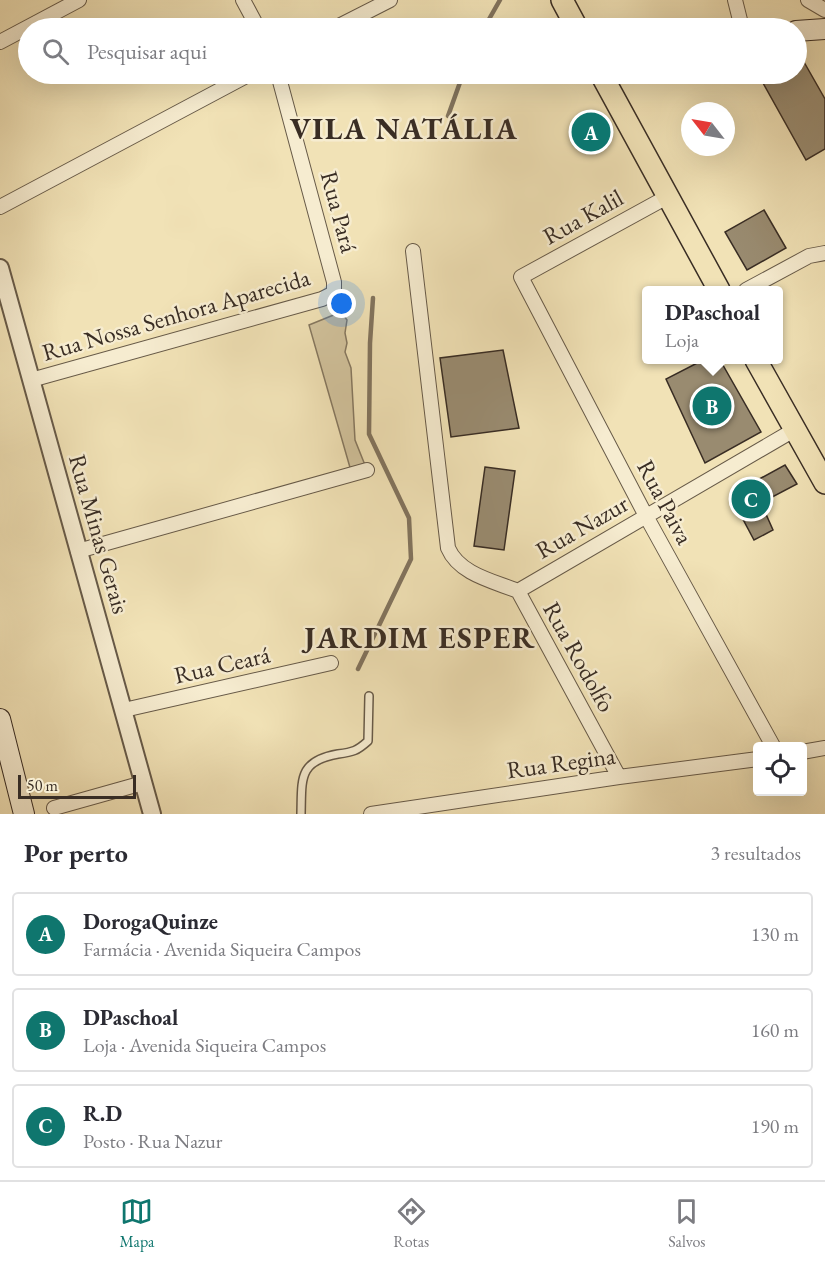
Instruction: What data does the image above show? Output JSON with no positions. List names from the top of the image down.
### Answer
{
  "streets": {
    "street": [
      "Rua Pará",
      "Rua Kalil",
      "Rua Nossa Senhora Aparecida",
      "Rua Paiva",
      "Rua Nazur",
      "Rua Minas Gerais",
      "Rua Rodolfo",
      "Rua Ceará",
      "Rua Regina"
    ]
  },
  "crossings": [
    ["Rua Pará", "Rua Nossa Senhora Aparecida"],
    ["Rua Kalil", "Rua Paiva"],
    ["Rua Nossa Senhora Aparecida", "Rua Minas Gerais"],
    ["Rua Paiva", "Rua Nazur"],
    ["Rua Nazur", "Rua Rodolfo"],
    ["Rua Minas Gerais", "Rua Ceará"],
    ["Rua Rodolfo", "Rua Regina"]
  ],
  "districts": ["VILA NATÁLIA", "JARDIM ESPER"],
  "scale_bar": "50 m",
  "north": "top left",
  "page": {
    "search": "Pesquisar aqui",
    "pins": ["A", "B", "C"],
    "popup": ["DPaschoal", "Loja"],
    "scale": "50 m",
    "heading": ["Por perto", "3 resultados"],
    "list": [
      {
        "mark": "A",
        "name": "DorogaQuinze",
        "note": "Farmácia · Avenida Siqueira Campos",
        "value": "130 m"
      },
      {
        "mark": "B",
        "name": "DPaschoal",
        "note": "Loja · Avenida Siqueira Campos",
        "value": "160 m"
      },
      {
        "mark": "C",
        "name": "R.D",
        "note": "Posto · Rua Nazur",
        "value": "190 m"
      }
    ],
    "nav": ["Mapa", "Rotas", "Salvos"]
  }
}
